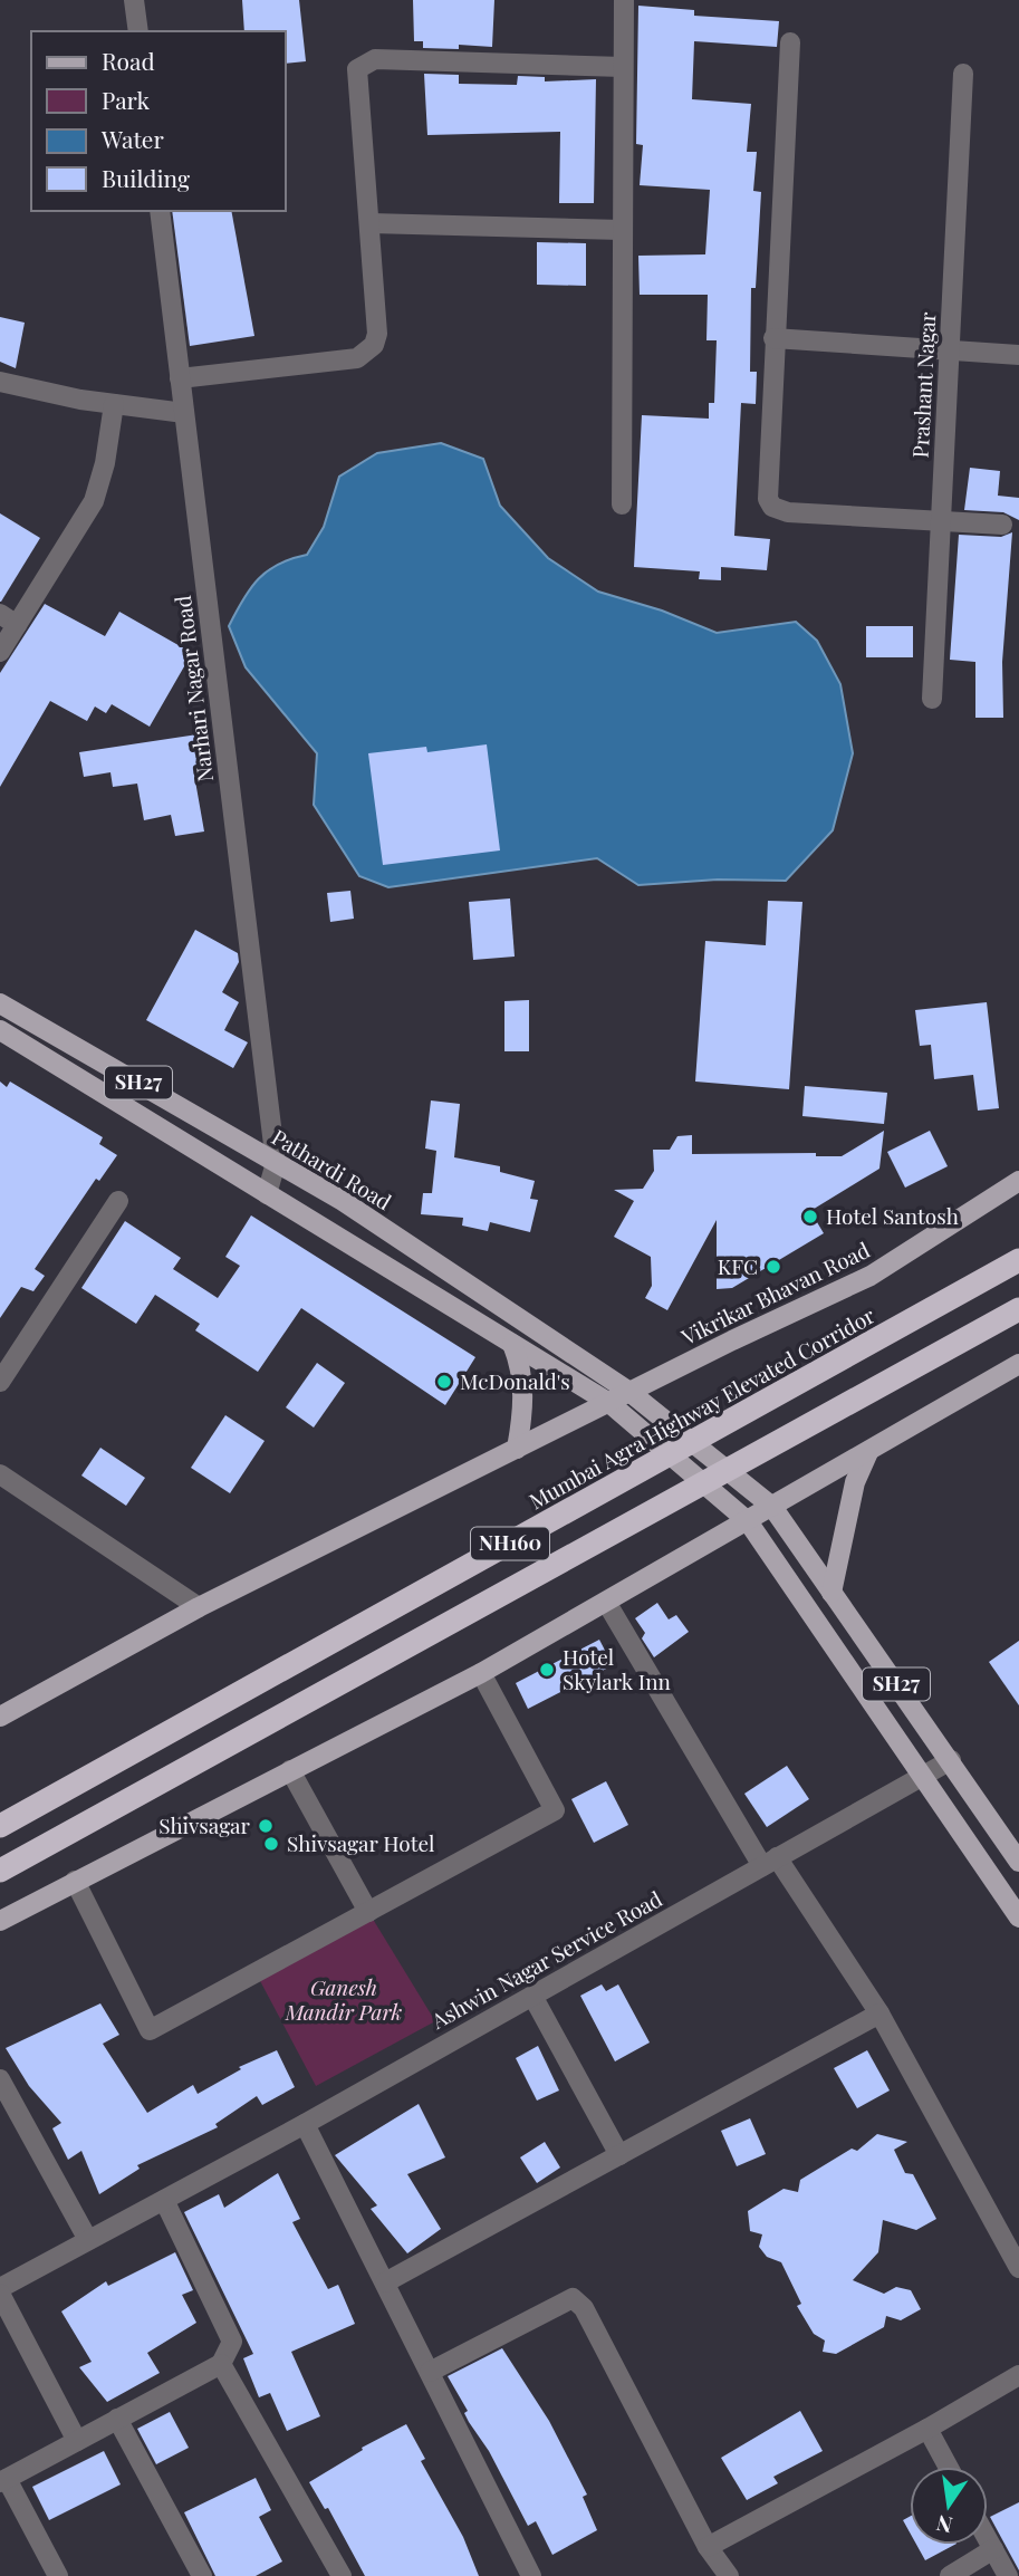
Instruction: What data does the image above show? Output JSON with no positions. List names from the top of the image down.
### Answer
{
  "streets": {
    "highway": ["Mumbai Agra Highway Elevated Corridor", "NH160"],
    "main road": ["SH27", "Pathardi Road", "Vikrikar Bhavan Road"],
    "street": ["Prashant Nagar", "Narhari Nagar Road", "Ashwin Nagar Service Road"]
  },
  "crossings": [
    ["Narhari Nagar Road", "Pathardi Road"],
    ["SH27", "Pathardi Road"],
    ["SH27", "Vikrikar Bhavan Road"],
    ["SH27", "Ashwin Nagar Service Road"],
    ["Pathardi Road", "Vikrikar Bhavan Road"]
  ],
  "parks": ["Ganesh Mandir Park"],
  "places": [
    "Hotel Santosh",
    "KFC",
    "McDonald's",
    "Hotel Skylark Inn",
    "Shivsagar",
    "Shivsagar Hotel"
  ],
  "legend": [
    "Road",
    "Park",
    "Water",
    "Building"
  ],
  "north": "bottom"
}
